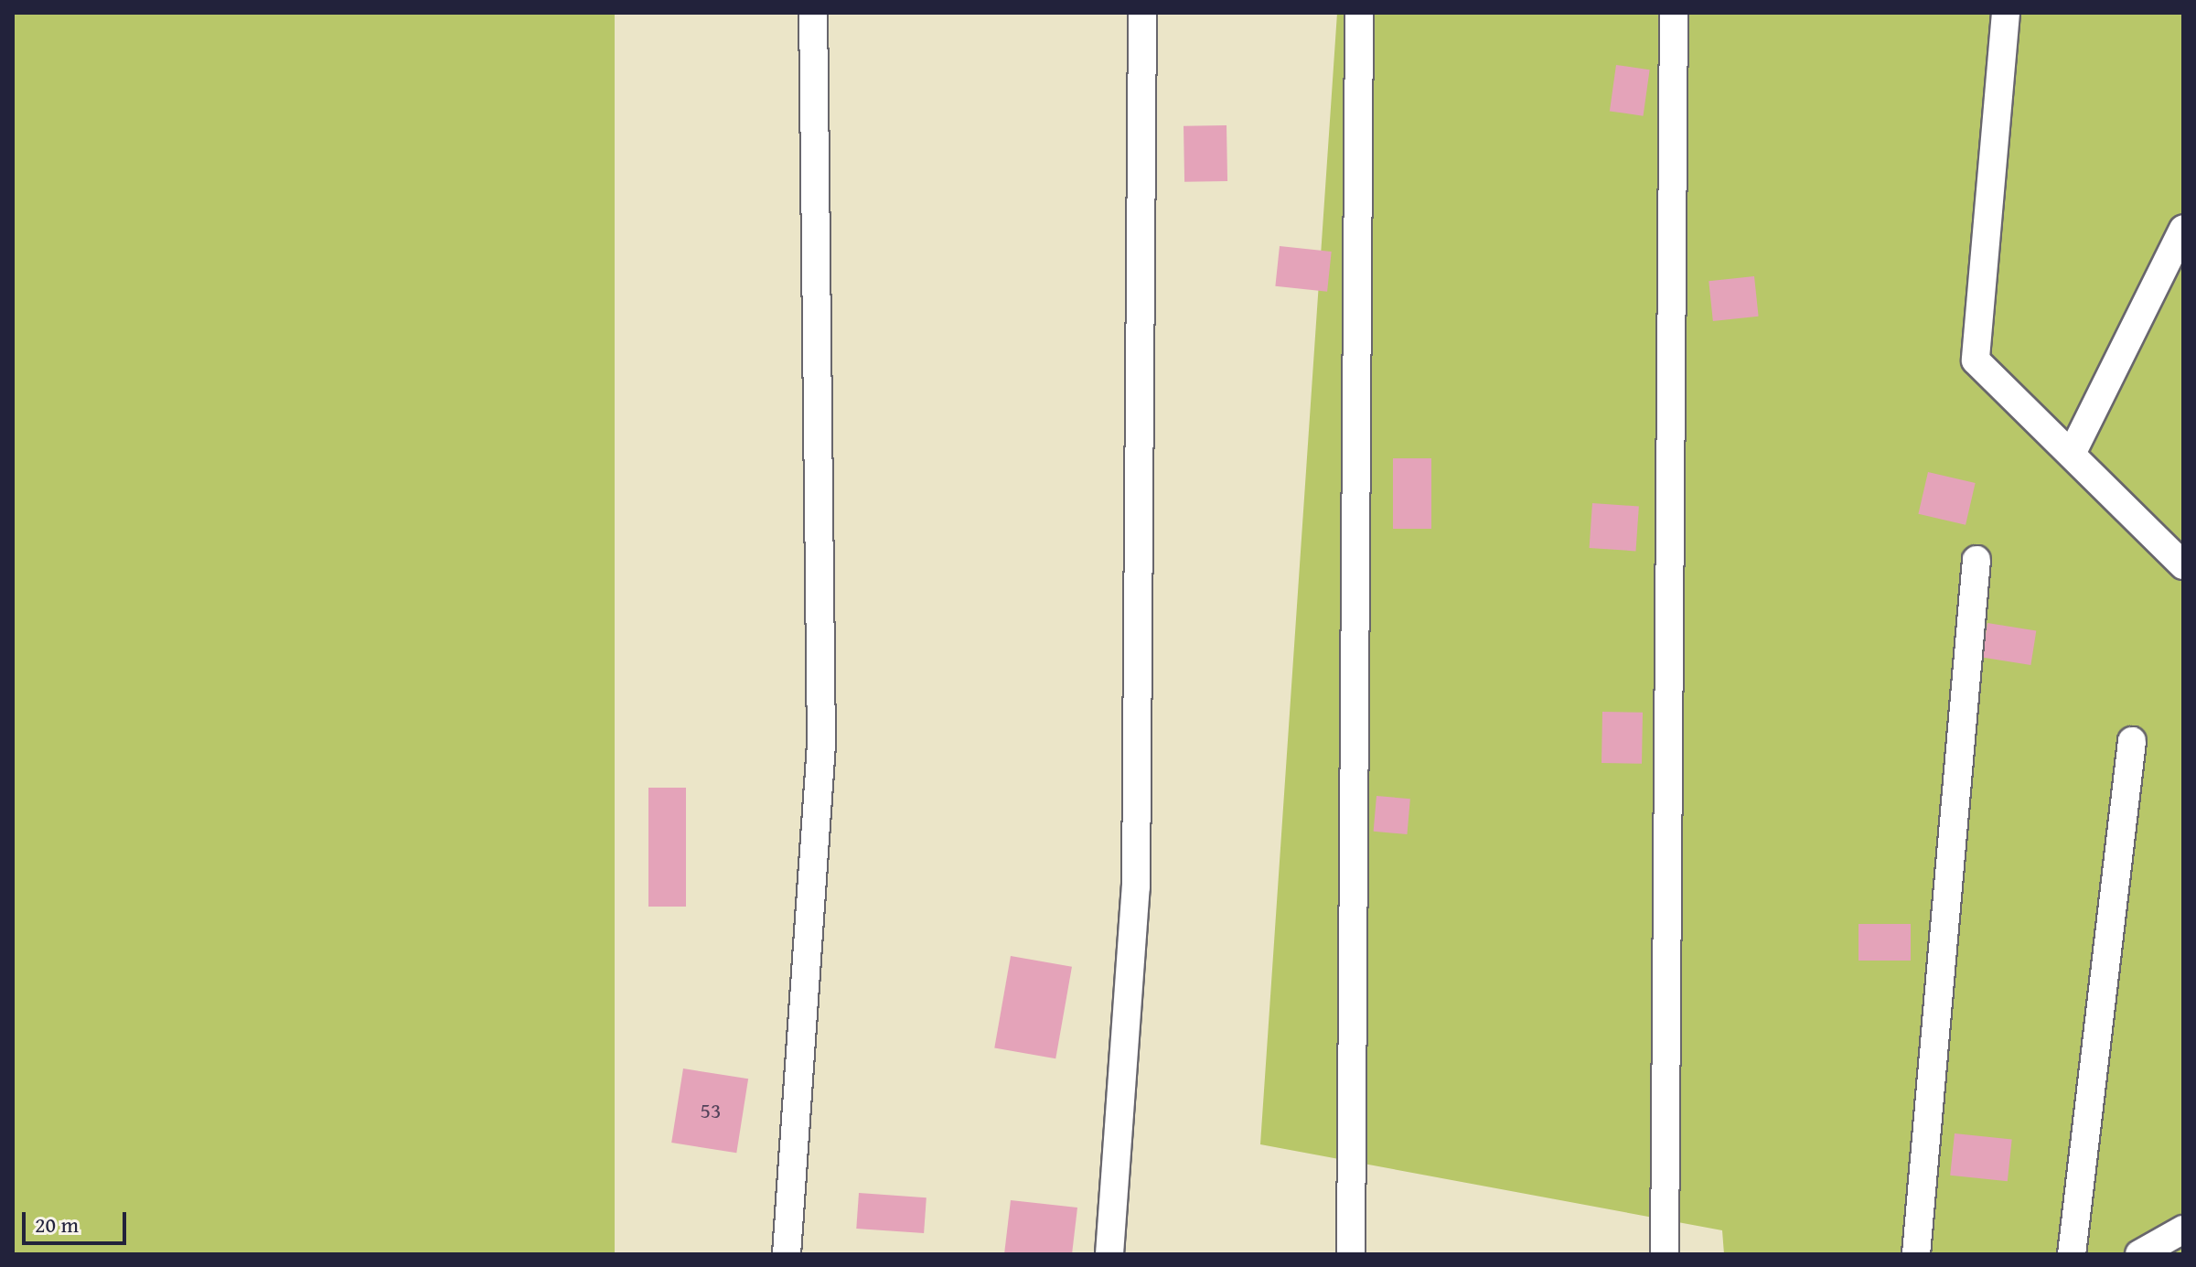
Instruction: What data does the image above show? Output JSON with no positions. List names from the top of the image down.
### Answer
{
  "house_numbers": ["53"],
  "scale_bar": "20 m"
}
